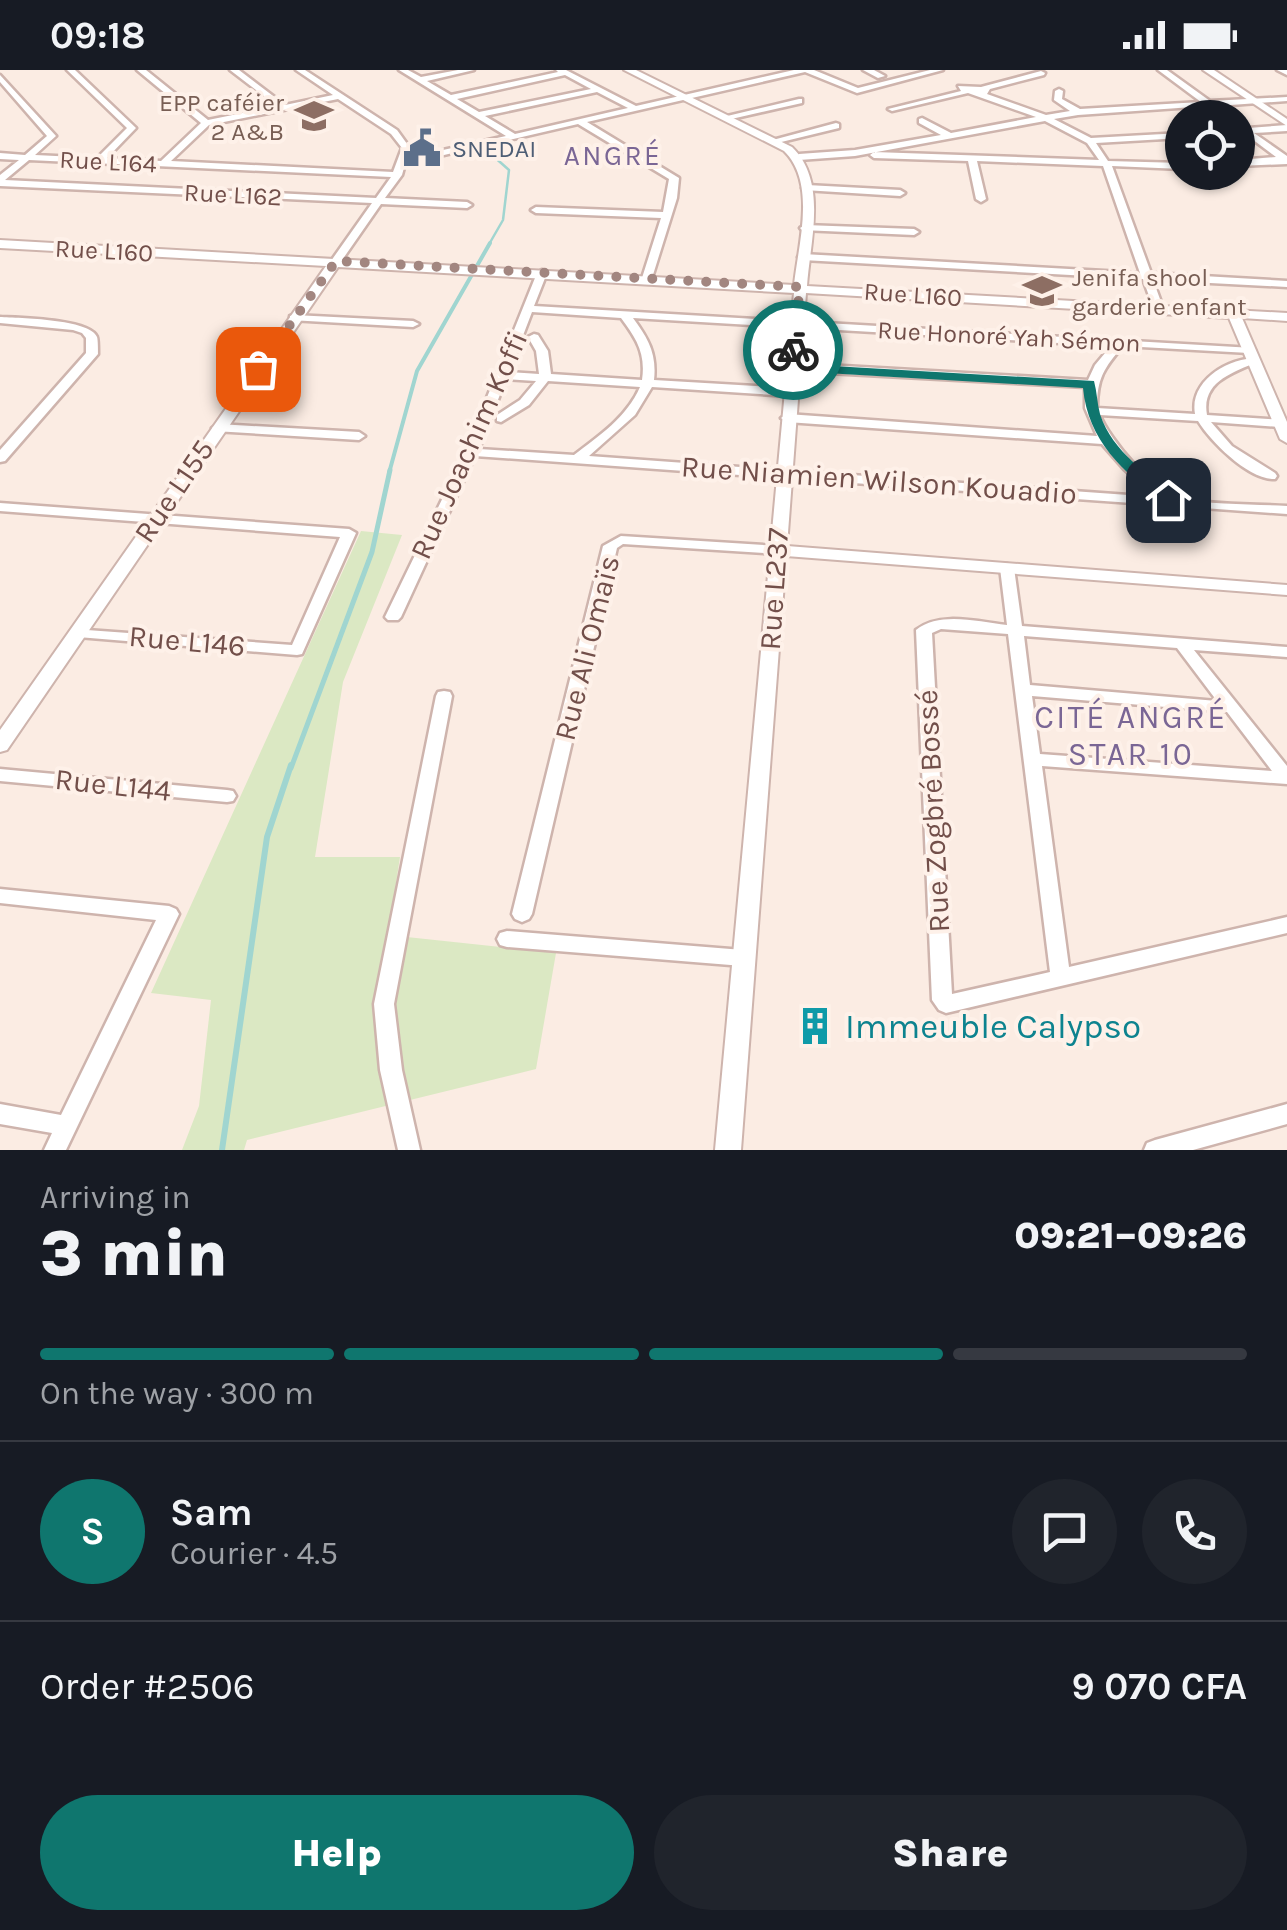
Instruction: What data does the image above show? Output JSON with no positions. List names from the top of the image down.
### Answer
{
  "streets": {
    "street": [
      "Rue L164",
      "Rue L162",
      "Rue L160",
      "Rue Honoré Yah Sémon",
      "Rue Joachim Koffi",
      "Rue Niamien Wilson Kouadio",
      "Rue L155",
      "Rue L237",
      "Rue L146",
      "Rue Ali Omaïs",
      "Rue L144",
      "Rue Zogbré Bossé"
    ]
  },
  "crossings": [
    ["Rue L164", "Rue L155"],
    ["Rue L162", "Rue L155"],
    ["Rue L160", "Rue Joachim Koffi"],
    ["Rue L160", "Rue L155"],
    ["Rue L160", "Rue L237"],
    ["Rue Honoré Yah Sémon", "Rue Joachim Koffi"],
    ["Rue Honoré Yah Sémon", "Rue L237"],
    ["Rue Joachim Koffi", "Rue Niamien Wilson Kouadio"],
    ["Rue Niamien Wilson Kouadio", "Rue L237"],
    ["Rue L155", "Rue L146"],
    ["Rue L237", "Rue Ali Omaïs"]
  ],
  "districts": ["ANGRÉ", "CITÉ ANGRÉ STAR 10"],
  "places": {
    "school or university": ["EPP caféier 2 A&B", "Jenifa shool garderie enfant"],
    "public building": ["SNEDAI"],
    "building": ["Immeuble Calypso"]
  },
  "page": {
    "status": "09:18",
    "heading": ["3 min", "Arriving in", "09:21–09:26"],
    "panel": [
      "Sam",
      "Courier · 4.5",
      "Order #2506",
      "9 070 CFA"
    ],
    "bar": "On the way · 300 m",
    "round": "S",
    "buttons": ["Help", "Share"]
  }
}
